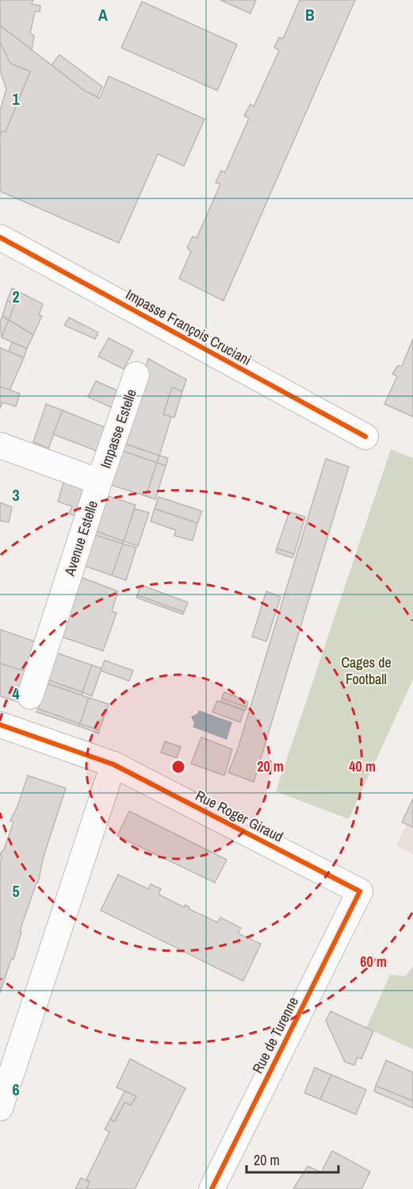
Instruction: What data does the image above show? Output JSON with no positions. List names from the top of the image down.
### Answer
{
  "streets": {
    "street": [
      "Impasse François Cruciani",
      "Impasse Estelle",
      "Avenue Estelle",
      "Rue Roger Giraud",
      "Rue de Turenne"
    ]
  },
  "crossings": [
    ["Impasse Estelle", "Avenue Estelle"],
    ["Rue Roger Giraud", "Rue de Turenne"]
  ],
  "parks": ["Cages de Football"],
  "scale_bar": "20 m",
  "grid": {
    "columns": ["A", "B"],
    "rows": [
      "1",
      "2",
      "3",
      "4",
      "5",
      "6"
    ]
  },
  "rings": ["20 m", "40 m", "60 m"]
}
